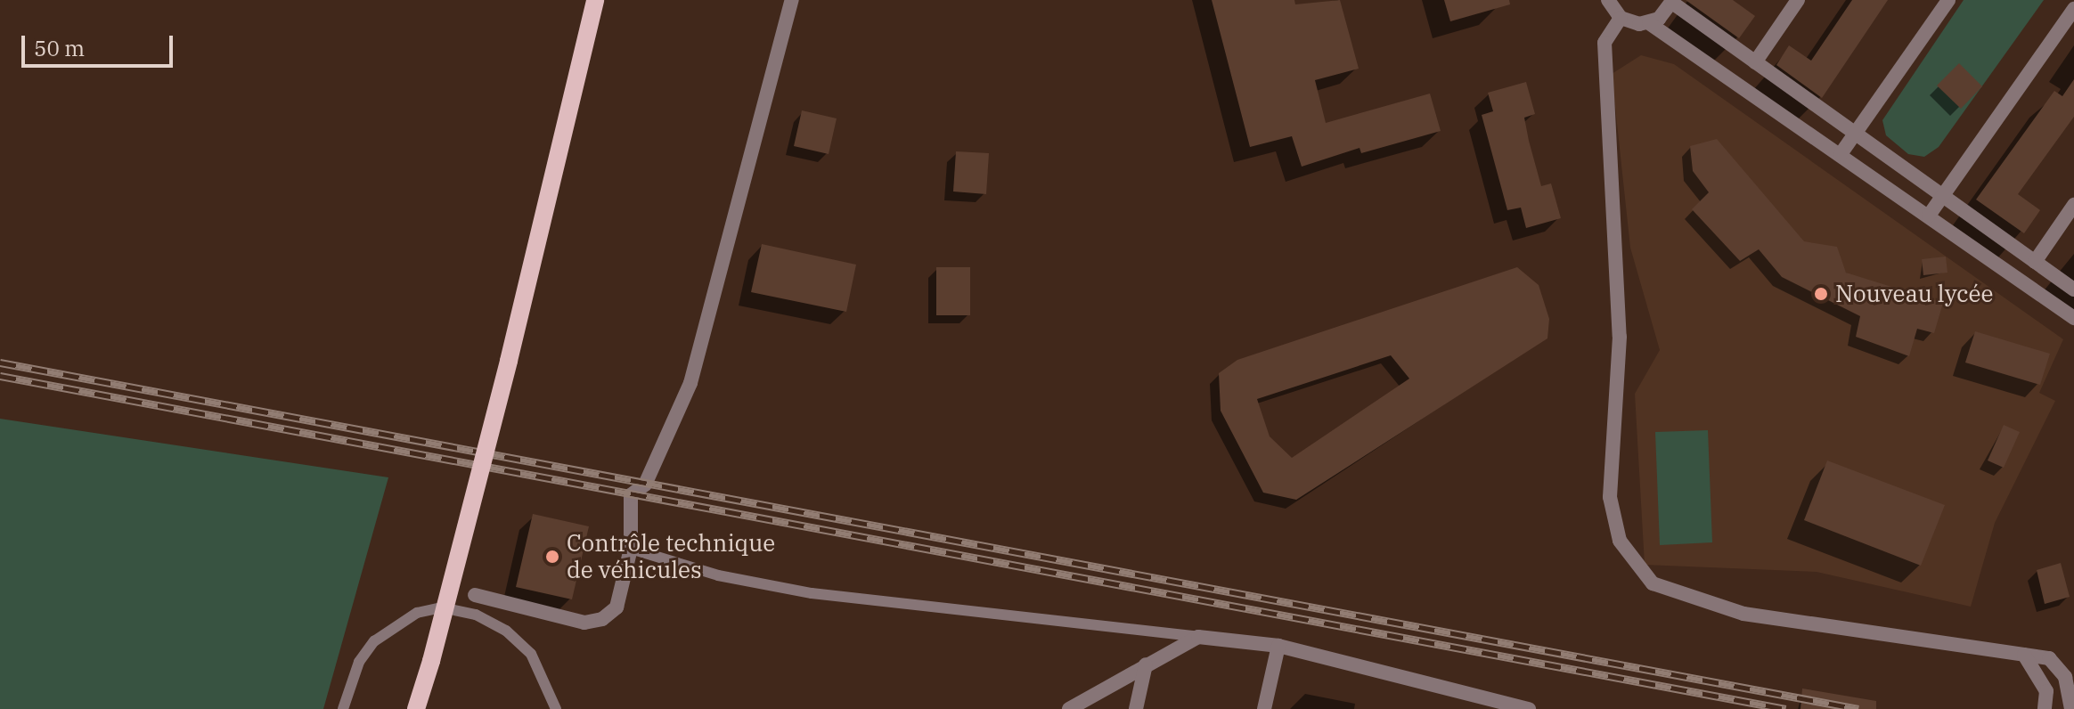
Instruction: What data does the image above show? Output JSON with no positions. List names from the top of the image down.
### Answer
{
  "places": ["Nouveau lycée", "Contrôle technique de véhicules"],
  "scale_bar": "50 m"
}
